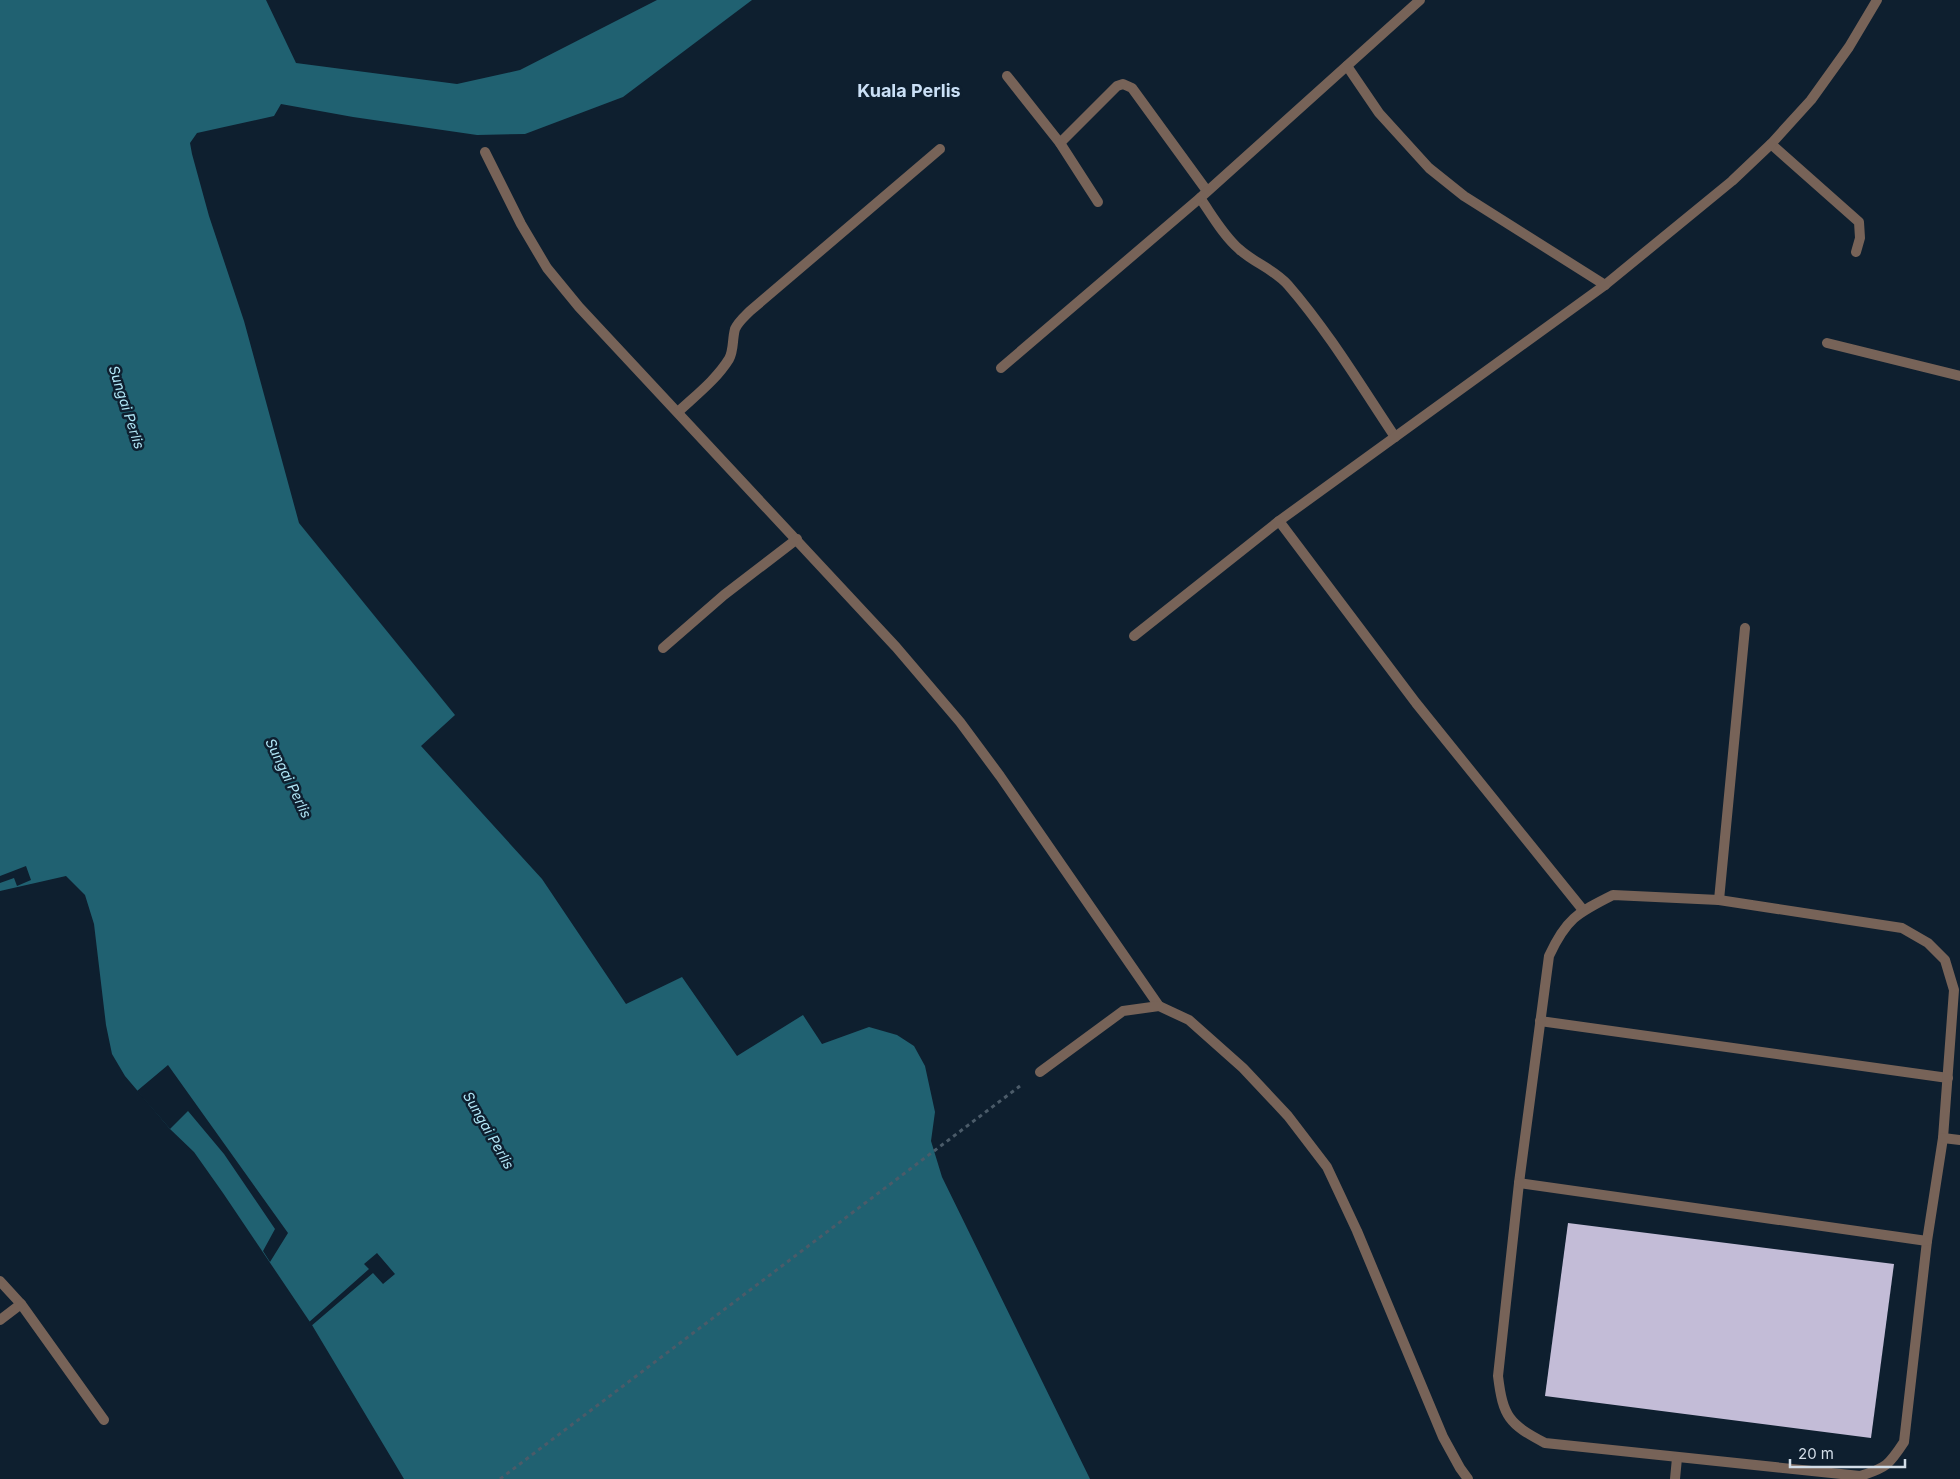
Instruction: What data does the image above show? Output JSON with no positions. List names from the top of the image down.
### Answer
{
  "districts": ["Kuala Perlis"],
  "water": ["Sungai Perlis"],
  "scale_bar": "20 m"
}
